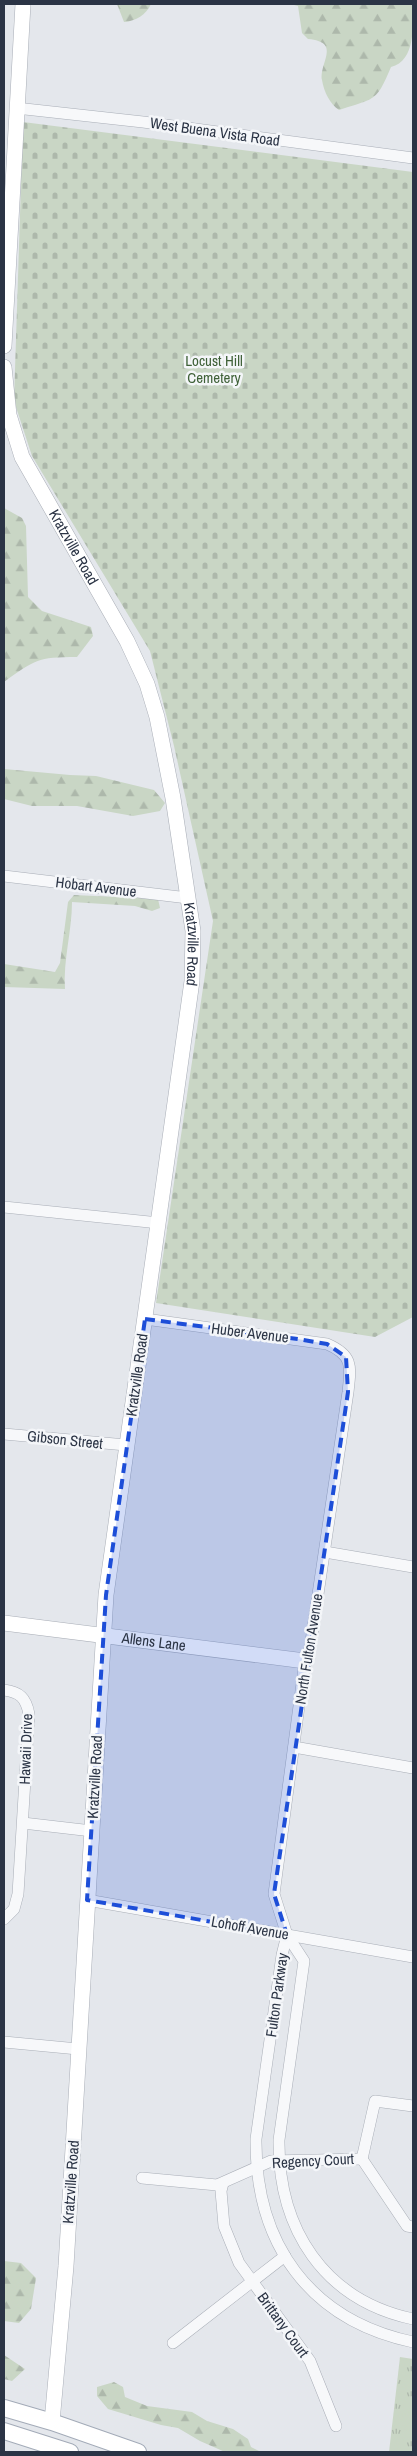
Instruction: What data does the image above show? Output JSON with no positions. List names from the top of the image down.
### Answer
{
  "streets": {
    "main road": ["Kratzville Road", "Allens Lane"],
    "street": [
      "West Buena Vista Road",
      "Hobart Avenue",
      "Huber Avenue",
      "Gibson Street",
      "North Fulton Avenue",
      "Hawaii Drive",
      "Lohoff Avenue",
      "Fulton Parkway",
      "Regency Court",
      "Brittany Court"
    ]
  },
  "crossings": [
    ["Kratzville Road", "Hobart Avenue"],
    ["Kratzville Road", "Huber Avenue"],
    ["Kratzville Road", "Gibson Street"],
    ["Kratzville Road", "Allens Lane"],
    ["Kratzville Road", "Lohoff Avenue"],
    ["Huber Avenue", "North Fulton Avenue"],
    ["Allens Lane", "North Fulton Avenue"],
    ["North Fulton Avenue", "Lohoff Avenue"],
    ["North Fulton Avenue", "Fulton Parkway"],
    ["Lohoff Avenue", "Fulton Parkway"],
    ["Fulton Parkway", "Regency Court"],
    ["Regency Court", "Brittany Court"]
  ],
  "parks": ["Locust Hill Cemetery"]
}
